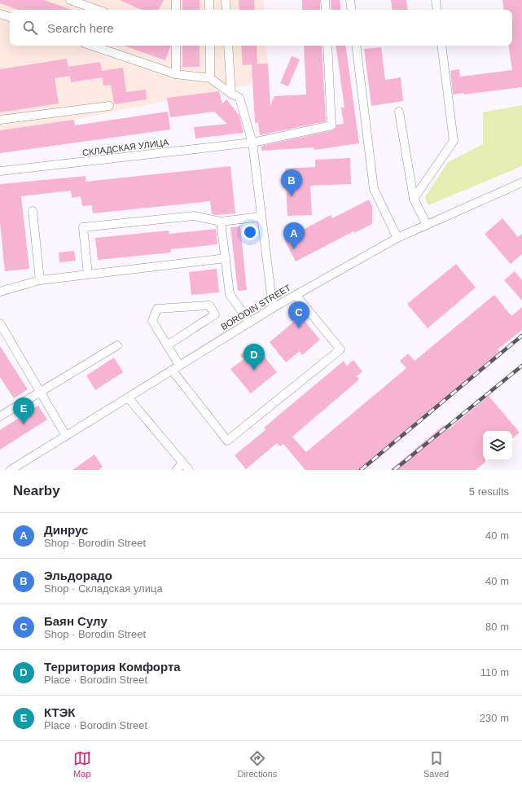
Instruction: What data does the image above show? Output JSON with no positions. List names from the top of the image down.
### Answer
{
  "streets": {
    "street": ["СКЛАДСКАЯ УЛИЦА", "BORODIN STREET"]
  },
  "page": {
    "search": "Search here",
    "pins": [
      "B",
      "A",
      "C",
      "D",
      "E"
    ],
    "heading": ["Nearby", "5 results"],
    "list": [
      {
        "mark": "A",
        "name": "Динрус",
        "note": "Shop · Borodin Street",
        "value": "40 m"
      },
      {
        "mark": "B",
        "name": "Эльдорадо",
        "note": "Shop · Складская улица",
        "value": "40 m"
      },
      {
        "mark": "C",
        "name": "Баян Сулу",
        "note": "Shop · Borodin Street",
        "value": "80 m"
      },
      {
        "mark": "D",
        "name": "Территория Комфорта",
        "note": "Place · Borodin Street",
        "value": "110 m"
      },
      {
        "mark": "E",
        "name": "КТЭК",
        "note": "Place · Borodin Street",
        "value": "230 m"
      }
    ],
    "nav": ["Map", "Directions", "Saved"]
  }
}
